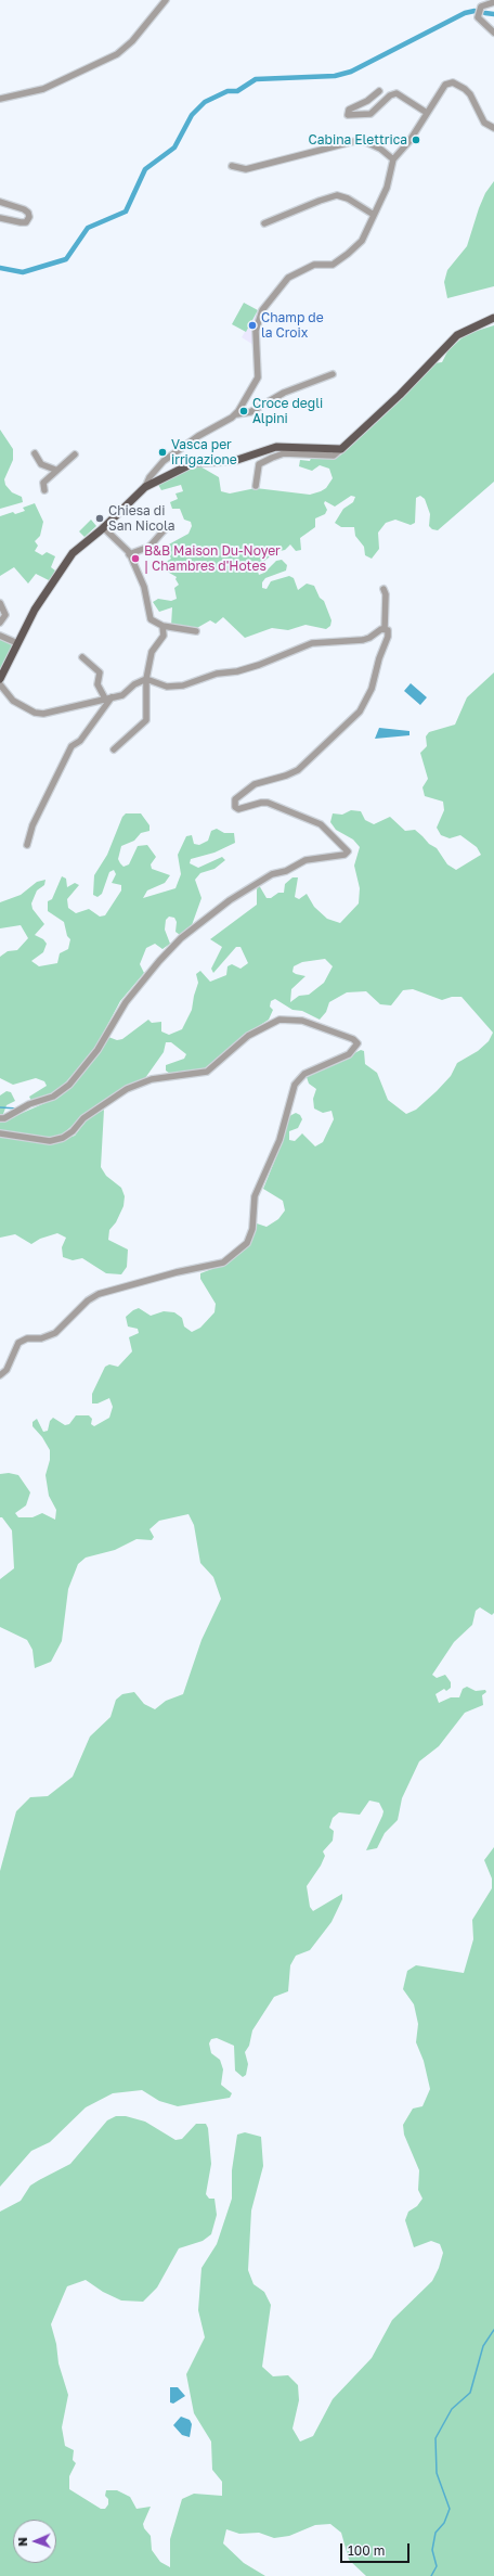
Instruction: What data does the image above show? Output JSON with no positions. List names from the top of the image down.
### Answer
{
  "places": [
    "Cabina Elettrica",
    "Champ de la Croix",
    "Croce degli Alpini",
    "Vasca per irrigazione",
    "Chiesa di San Nicola",
    "B&B Maison Du-Noyer | Chambres d'Hotes"
  ],
  "scale_bar": "100 m",
  "north": "left"
}
